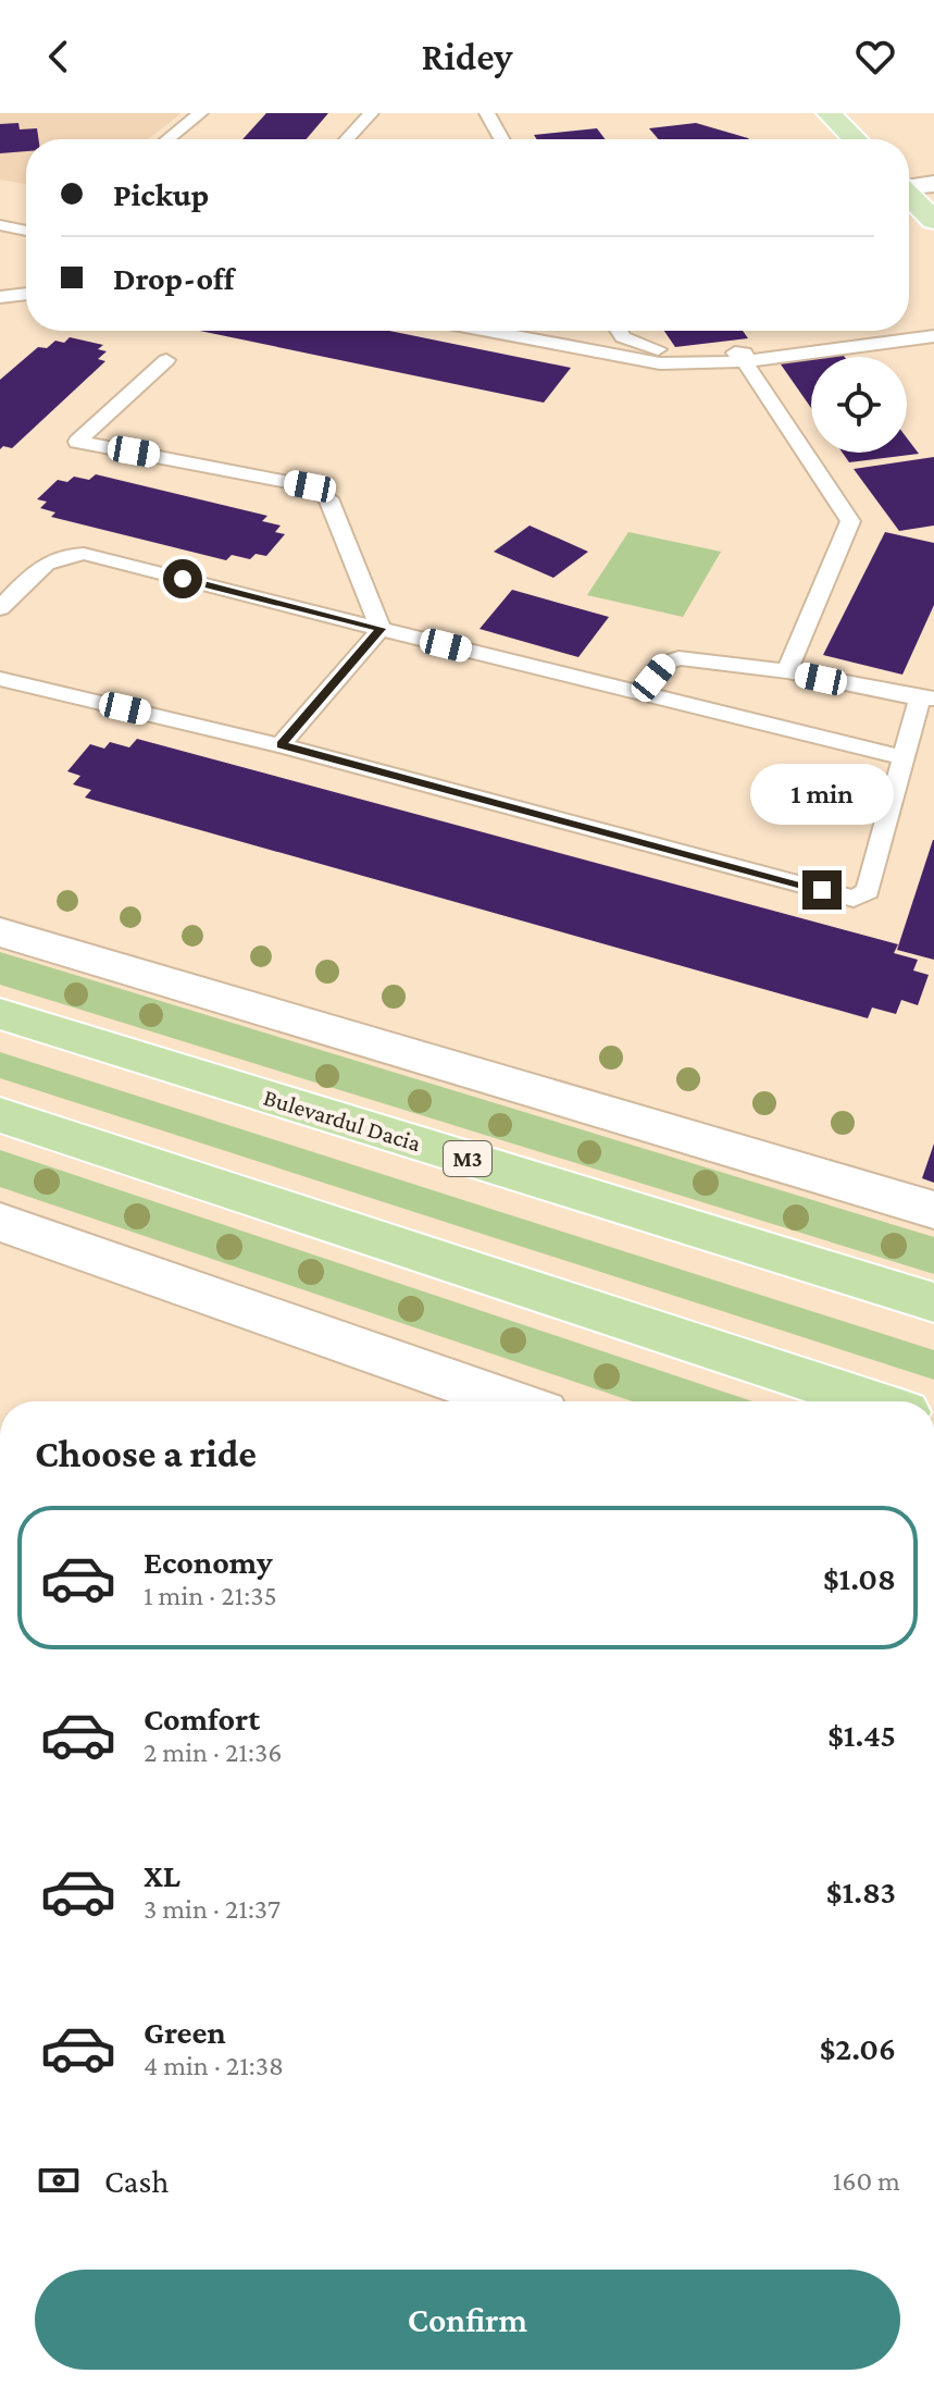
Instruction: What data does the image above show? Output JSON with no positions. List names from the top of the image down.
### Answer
{
  "streets": {
    "highway": ["Bulevardul Dacia", "M3"]
  },
  "page": {
    "header": "Ridey",
    "banner": ["Pickup", "Drop-off"],
    "bubble": "1 min",
    "heading": "Choose a ride",
    "list": [
      {
        "name": "Economy",
        "note": "1 min · 21:35",
        "value": "$1.08"
      },
      {
        "name": "Comfort",
        "note": "2 min · 21:36",
        "value": "$1.45"
      },
      {
        "name": "XL",
        "note": "3 min · 21:37",
        "value": "$1.83"
      },
      {
        "name": "Green",
        "note": "4 min · 21:38",
        "value": "$2.06"
      }
    ],
    "pay": ["Cash", "160 m"],
    "buttons": "Confirm"
  }
}
